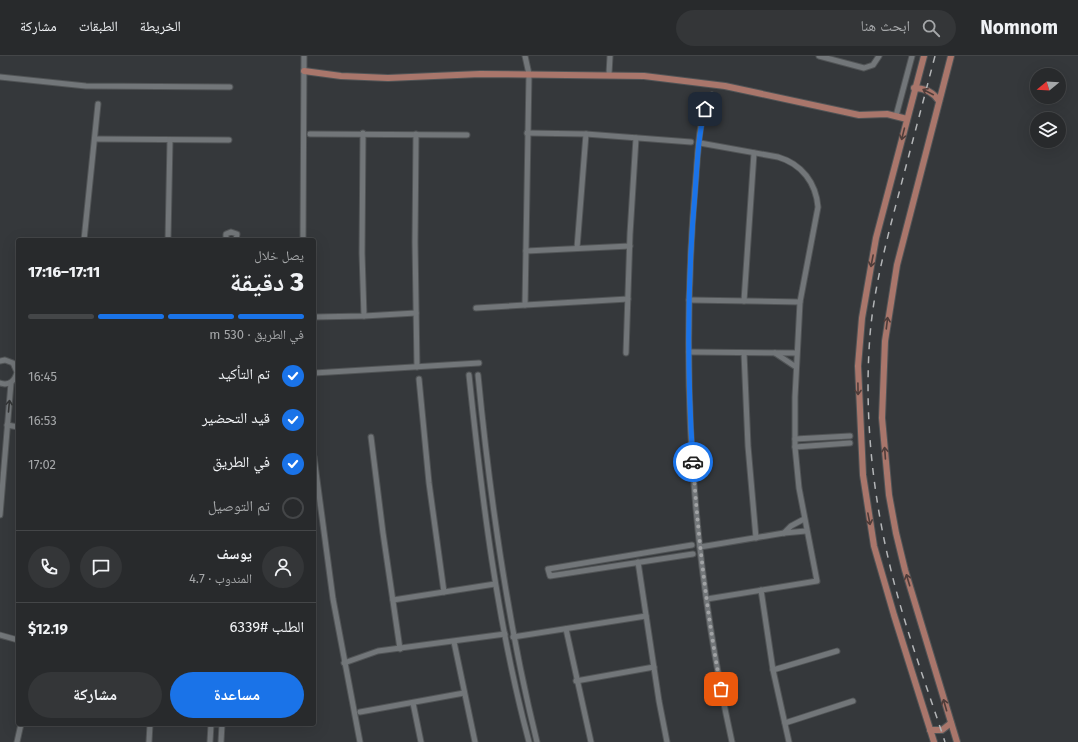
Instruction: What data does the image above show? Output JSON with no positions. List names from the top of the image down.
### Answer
{
  "north": "left",
  "page": {
    "header": "Nomnom",
    "search": "ابحث هنا",
    "nav": ["الخريطة", "الطبقات", "مشاركة"],
    "heading": ["3 دقيقة", "يصل خلال", "17:11–17:16"],
    "panel": [
      "يوسف",
      "المندوب · 4.7",
      "الطلب #6339",
      "$12.19"
    ],
    "bar": "في الطريق · 530 m",
    "list": [
      ["تم التأكيد", "16:45"],
      ["قيد التحضير", "16:53"],
      ["في الطريق", "17:02"],
      "تم التوصيل"
    ],
    "buttons": ["مساعدة", "مشاركة"]
  }
}
